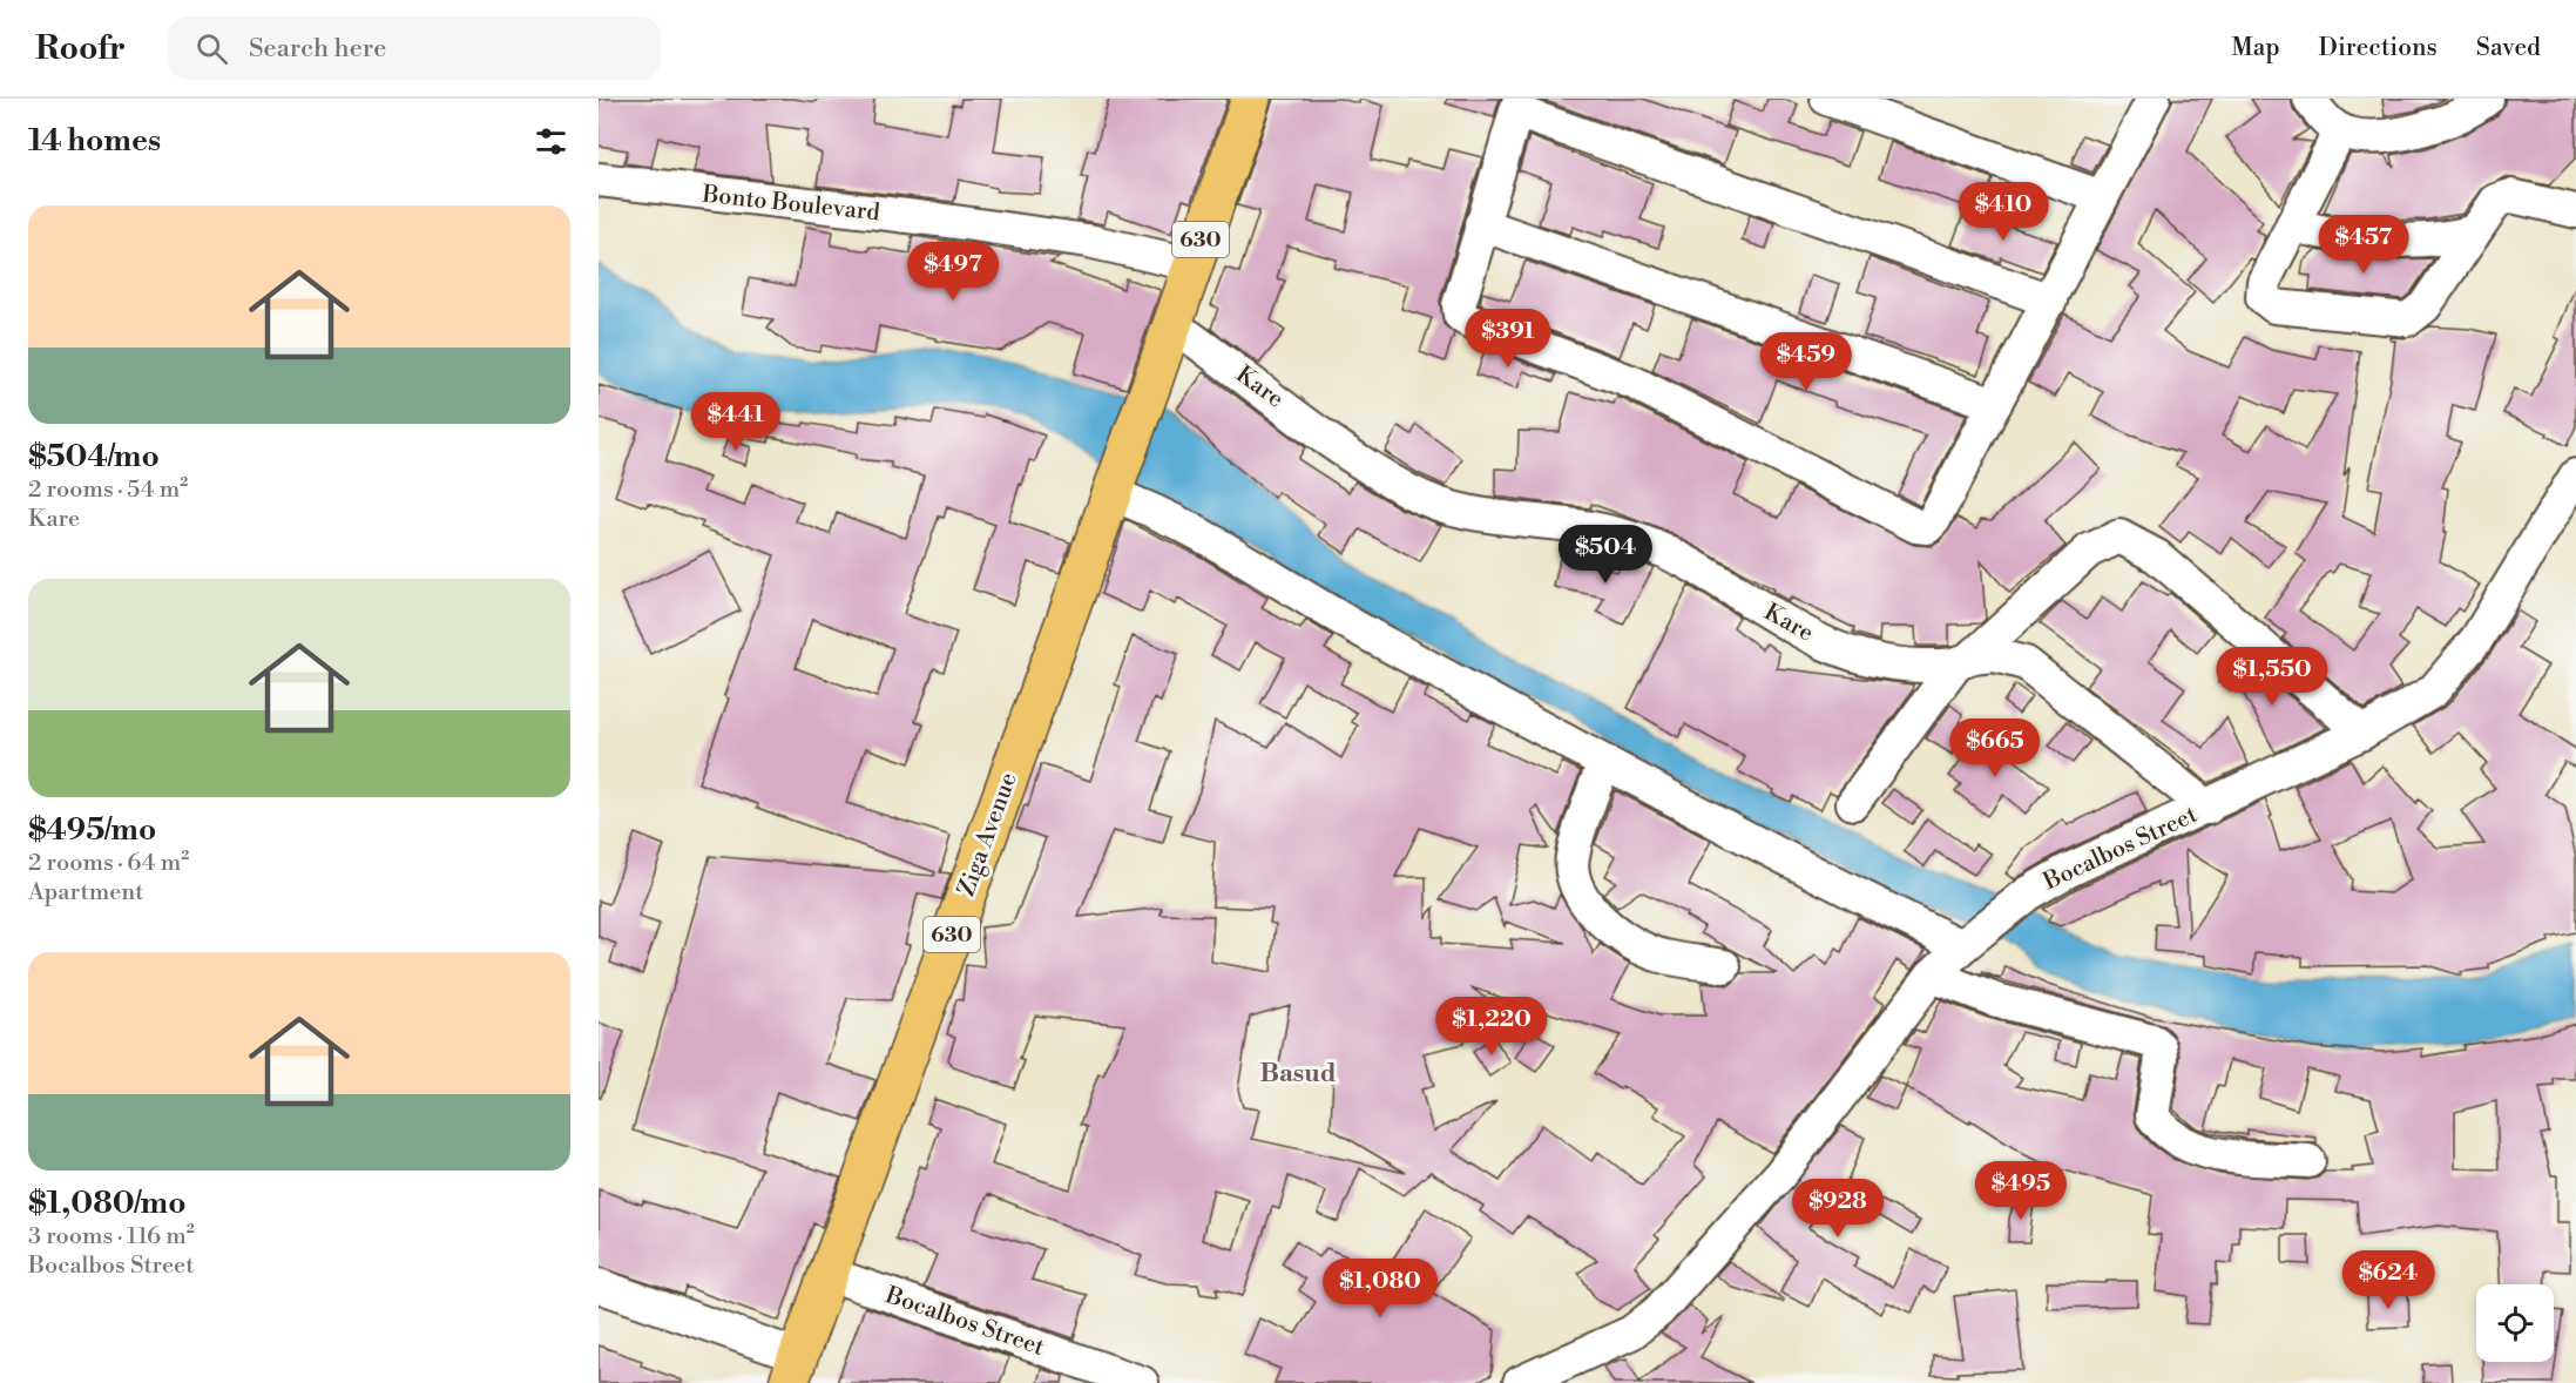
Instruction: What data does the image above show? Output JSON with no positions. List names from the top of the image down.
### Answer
{
  "streets": {
    "main road": ["630", "Ziga Avenue"],
    "street": ["Bonto Boulevard", "Kare", "Bocalbos Street"]
  },
  "crossings": [
    ["Bonto Boulevard", "630"],
    ["630", "Kare"],
    ["630", "Ziga Avenue"],
    ["Kare", "Bocalbos Street"],
    ["Ziga Avenue", "Bocalbos Street"]
  ],
  "districts": ["Basud"],
  "page": {
    "header": "Roofr",
    "search": "Search here",
    "nav": ["Map", "Directions", "Saved"],
    "heading": "14 homes",
    "price": [
      "$410",
      "$457",
      "$497",
      "$391",
      "$459",
      "$441",
      "$504",
      "$1,550",
      "$665",
      "$1,220",
      "$495",
      "$928",
      "$624",
      "$1,080"
    ],
    "list": [
      {
        "name": "$504/mo",
        "note": "2 rooms · 54 m² · Kare"
      },
      {
        "name": "$495/mo",
        "note": "2 rooms · 64 m² · Apartment"
      },
      {
        "name": "$1,080/mo",
        "note": "3 rooms · 116 m² · Bocalbos Street"
      }
    ]
  }
}
